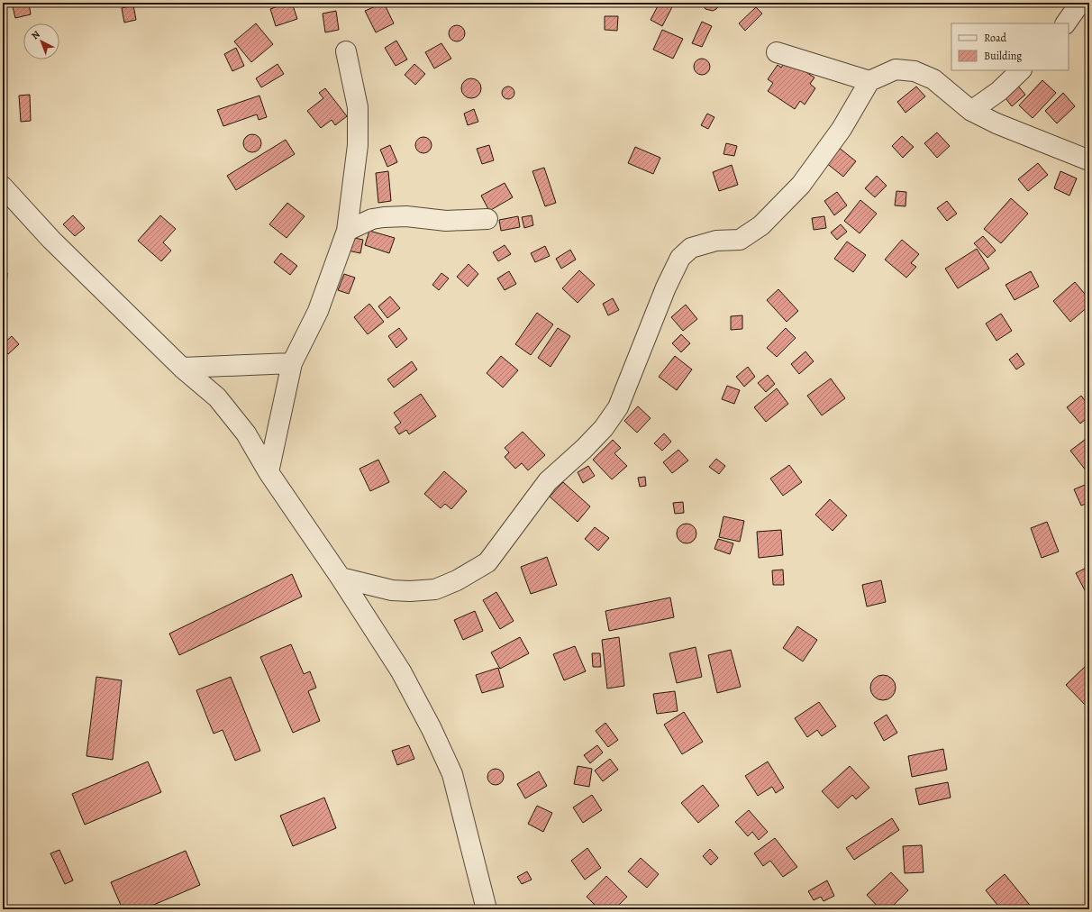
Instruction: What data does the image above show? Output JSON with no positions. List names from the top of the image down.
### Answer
{
  "legend": ["Road", "Building"],
  "north": "top left"
}
